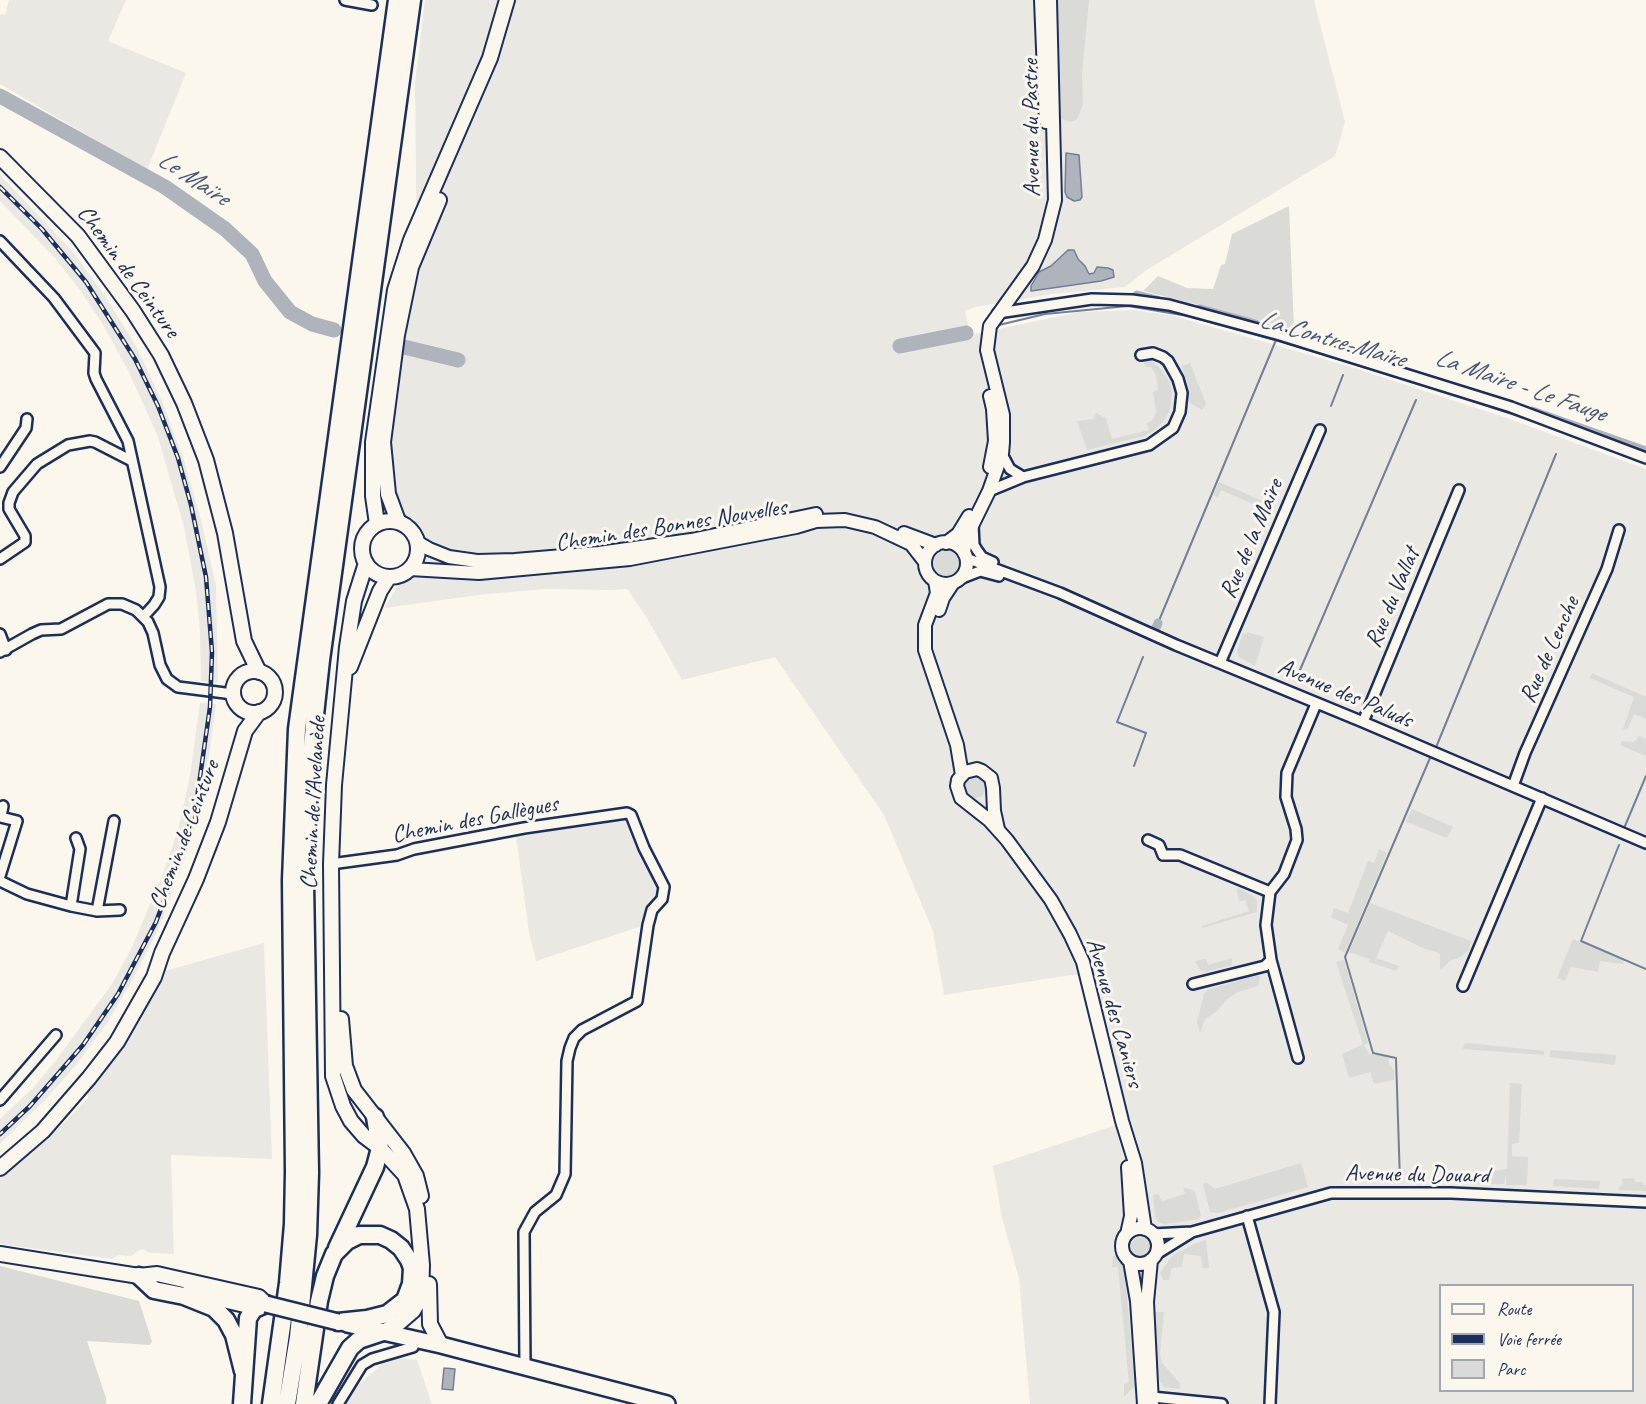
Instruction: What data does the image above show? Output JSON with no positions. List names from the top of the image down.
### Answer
{
  "streets": {
    "main road": ["Chemin de Ceinture", "Chemin de l'Avelanède"],
    "street": [
      "Avenue du Pastre",
      "Chemin des Bonnes Nouvelles",
      "Rue de la Maïre",
      "Rue du Vallat",
      "Rue de Lenche",
      "Avenue des Paluds",
      "Chemin des Gallègues",
      "Avenue des Caniers",
      "Avenue du Douard"
    ]
  },
  "crossings": [
    ["Avenue du Pastre", "Chemin des Bonnes Nouvelles"],
    ["Avenue du Pastre", "Avenue des Paluds"],
    ["Chemin des Bonnes Nouvelles", "Avenue des Paluds"],
    ["Rue de la Maïre", "Avenue des Paluds"],
    ["Rue du Vallat", "Avenue des Paluds"],
    ["Rue de Lenche", "Avenue des Paluds"],
    ["Chemin de l'Avelanède", "Chemin des Gallègues"],
    ["Avenue des Caniers", "Avenue du Douard"]
  ],
  "water": ["Le Maïre", "La Contre-Maïre", "La Maïre - Le Fauge"],
  "legend": ["Route", "Voie ferrée", "Parc"]
}
